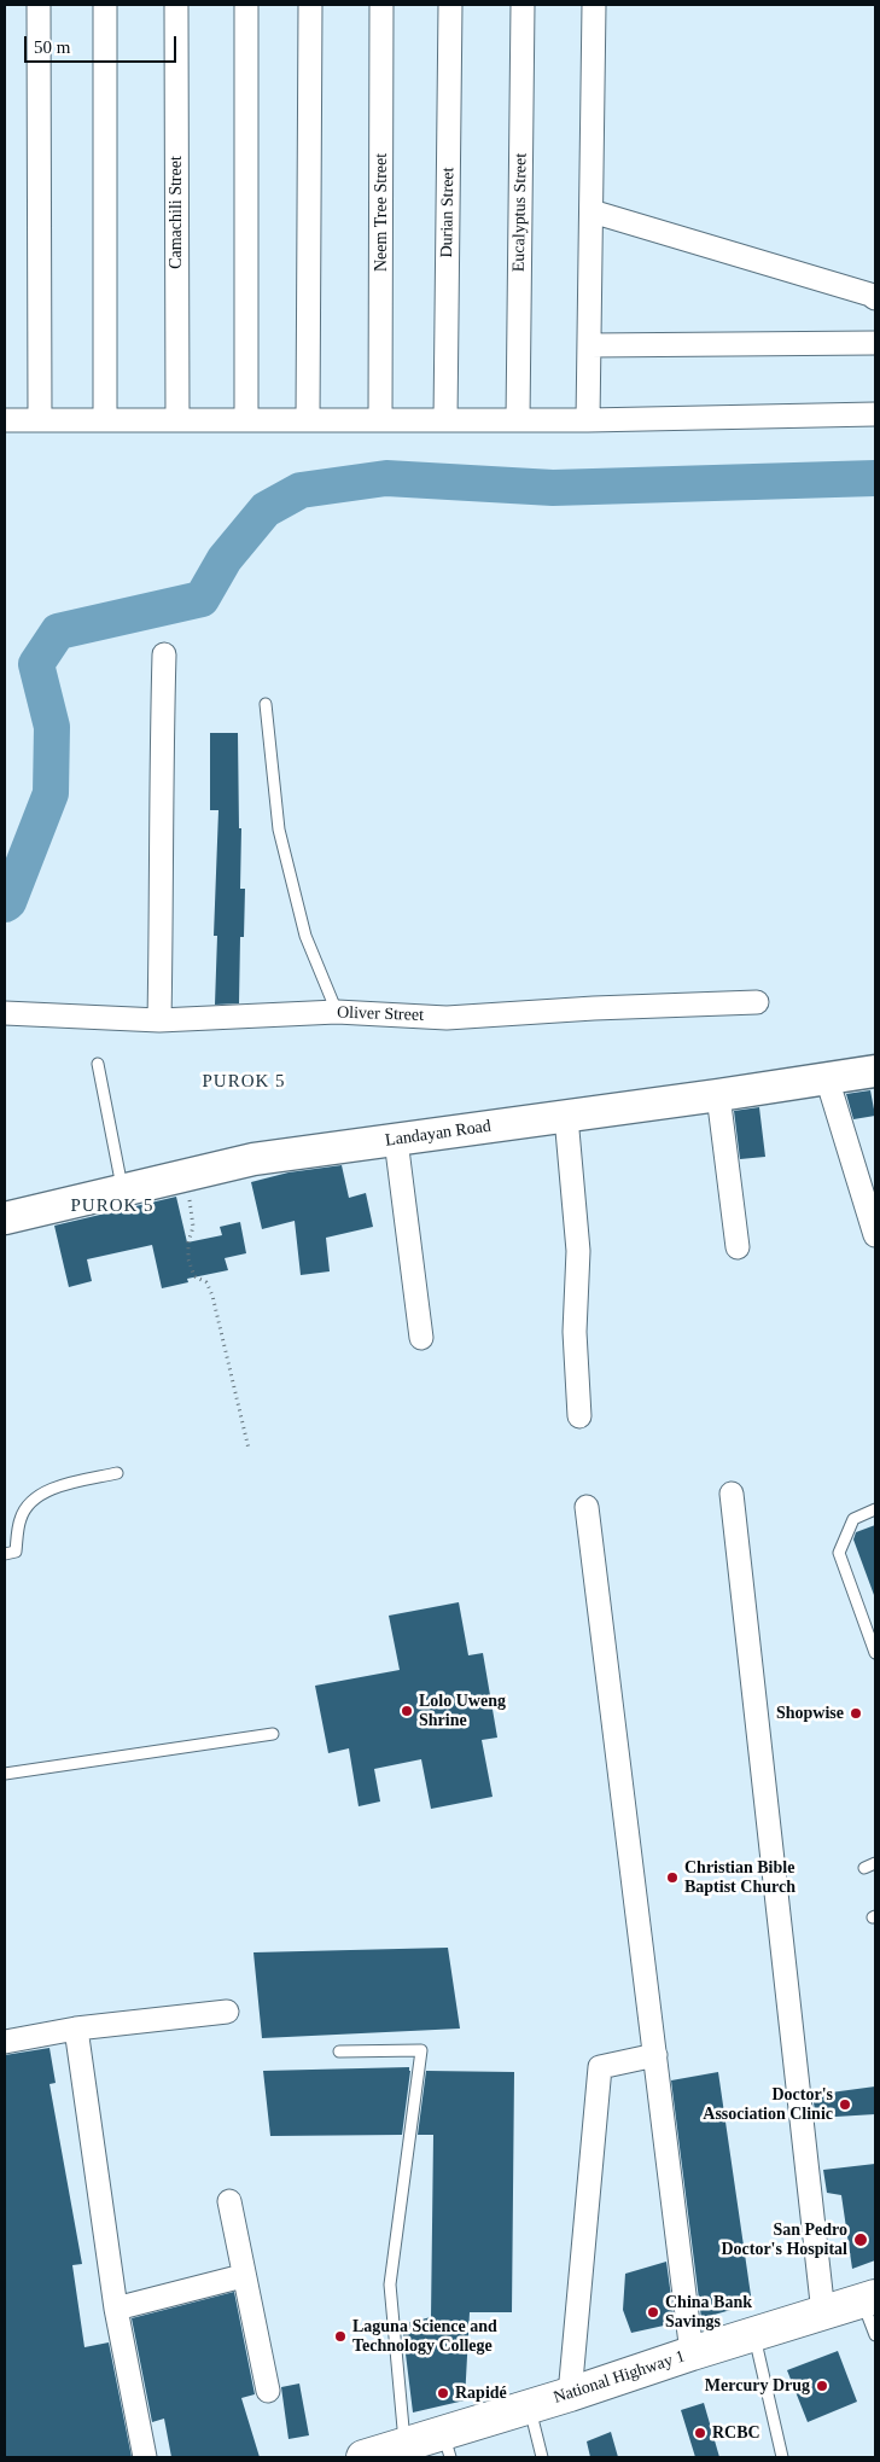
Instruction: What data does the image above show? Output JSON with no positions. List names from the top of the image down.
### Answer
{
  "streets": {
    "highway": ["National Highway 1"],
    "street": [
      "Camachili Street",
      "Neem Tree Street",
      "Durian Street",
      "Eucalyptus Street",
      "Oliver Street",
      "Landayan Road"
    ]
  },
  "districts": ["PUROK 5", "PUROK 5"],
  "places": [
    "Lolo Uweng Shrine",
    "Shopwise",
    "Christian Bible Baptist Church",
    "Doctor's Association Clinic",
    "San Pedro Doctor's Hospital",
    "China Bank Savings",
    "Laguna Science and Technology College",
    "Mercury Drug",
    "Rapidé",
    "RCBC"
  ],
  "scale_bar": "50 m"
}
